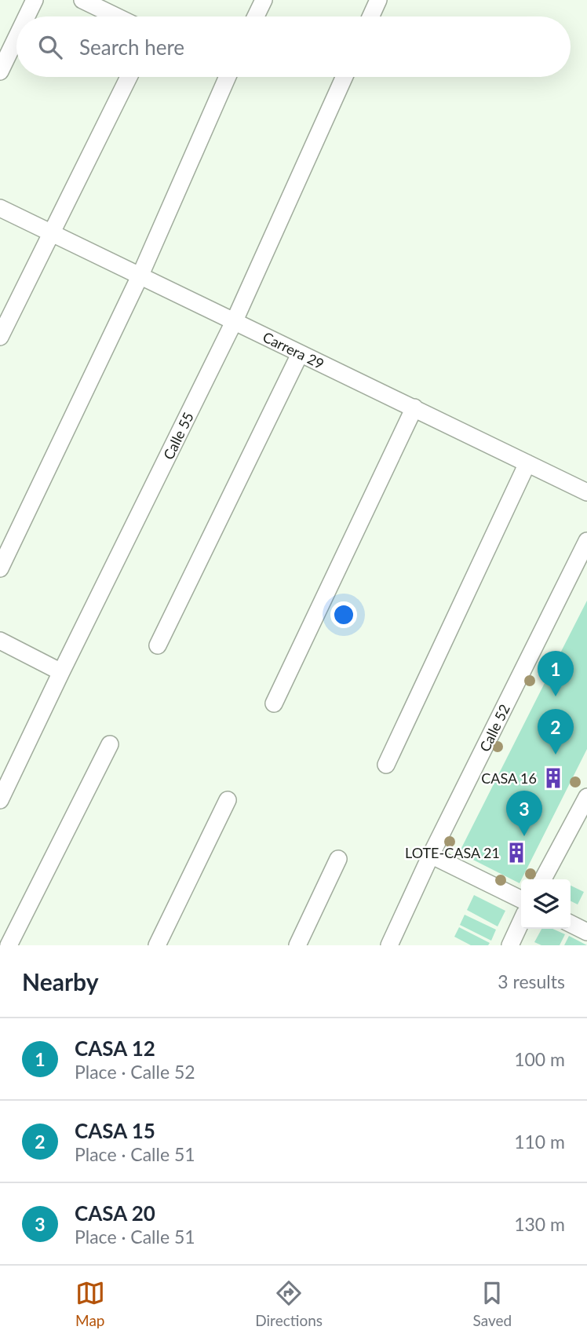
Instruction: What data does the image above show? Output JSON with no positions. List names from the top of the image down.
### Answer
{
  "streets": {
    "street": ["Carrera 29", "Calle 55", "Calle 52"]
  },
  "crossings": [
    ["Carrera 29", "Calle 55"]
  ],
  "places": {
    "building": ["CASA 16", "LOTE-CASA 21"]
  },
  "page": {
    "search": "Search here",
    "pins": ["1", "2", "3"],
    "heading": ["Nearby", "3 results"],
    "list": [
      {
        "mark": "1",
        "name": "CASA 12",
        "note": "Place · Calle 52",
        "value": "100 m"
      },
      {
        "mark": "2",
        "name": "CASA 15",
        "note": "Place · Calle 51",
        "value": "110 m"
      },
      {
        "mark": "3",
        "name": "CASA 20",
        "note": "Place · Calle 51",
        "value": "130 m"
      }
    ],
    "nav": ["Map", "Directions", "Saved"]
  }
}
